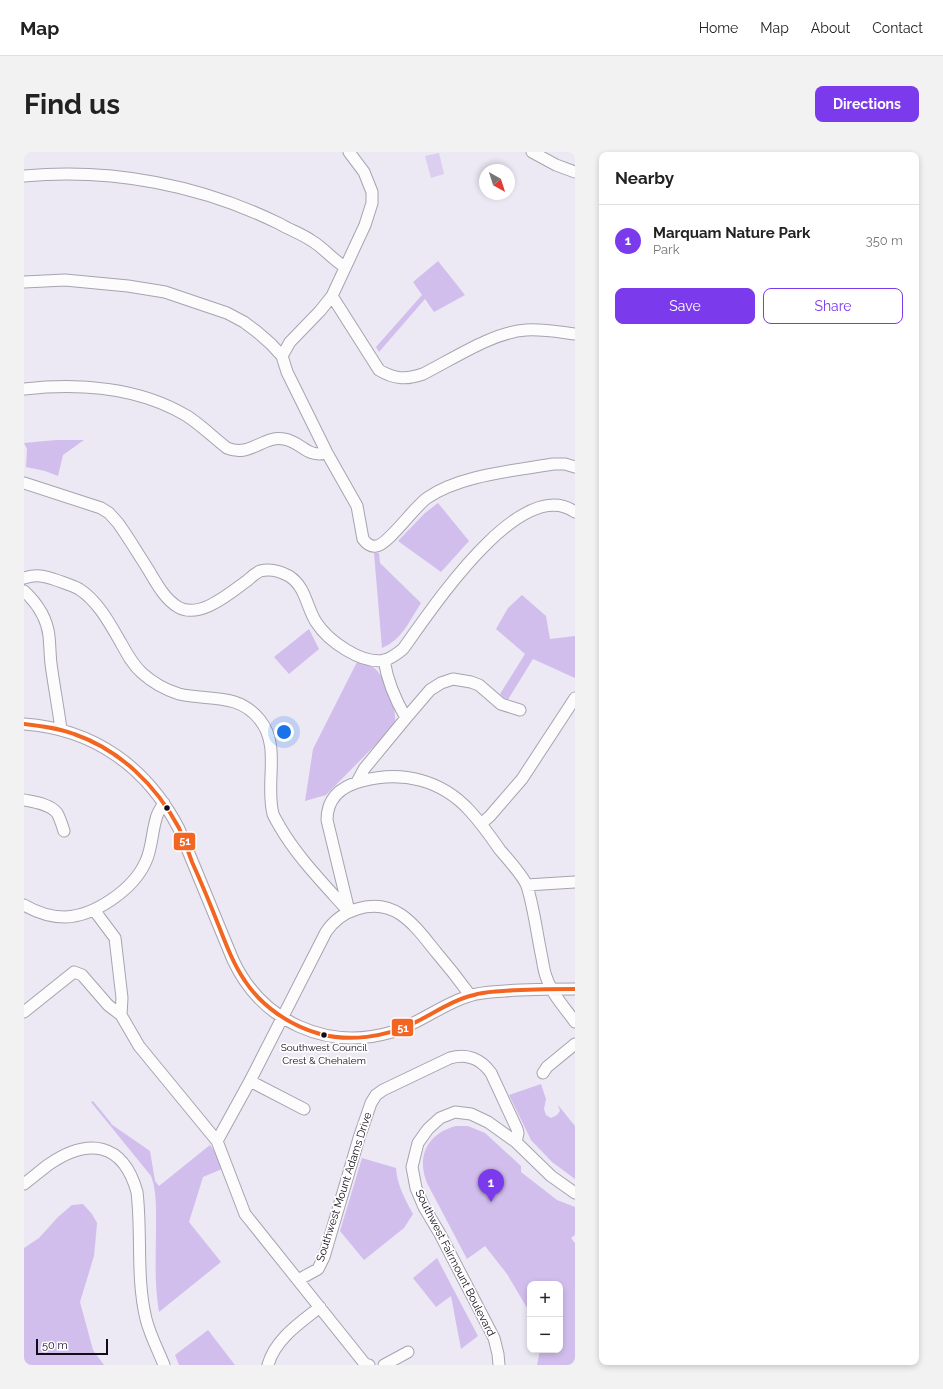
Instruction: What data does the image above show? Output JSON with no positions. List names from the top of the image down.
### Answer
{
  "streets": {
    "street": ["Southwest Mount Adams Drive", "Southwest Fairmount Boulevard"]
  },
  "crossings": [
    ["Southwest Mount Adams Drive", "Southwest Fairmount Boulevard"]
  ],
  "places": ["Southwest Council Crest & Chehalem"],
  "lines": ["transit line 51"],
  "scale_bar": "50 m",
  "north": "bottom right",
  "page": {
    "header": "Map",
    "nav": [
      "Home",
      "Map",
      "About",
      "Contact"
    ],
    "buttons": [
      "Directions",
      ["Save", "Share"]
    ],
    "title": "Find us",
    "heading": "Nearby",
    "list": [
      {
        "mark": "1",
        "name": "Marquam Nature Park",
        "note": "Park",
        "value": "350 m"
      }
    ],
    "pins": "1",
    "map_buttons": ["+", "−"],
    "scale": "50 m"
  }
}
